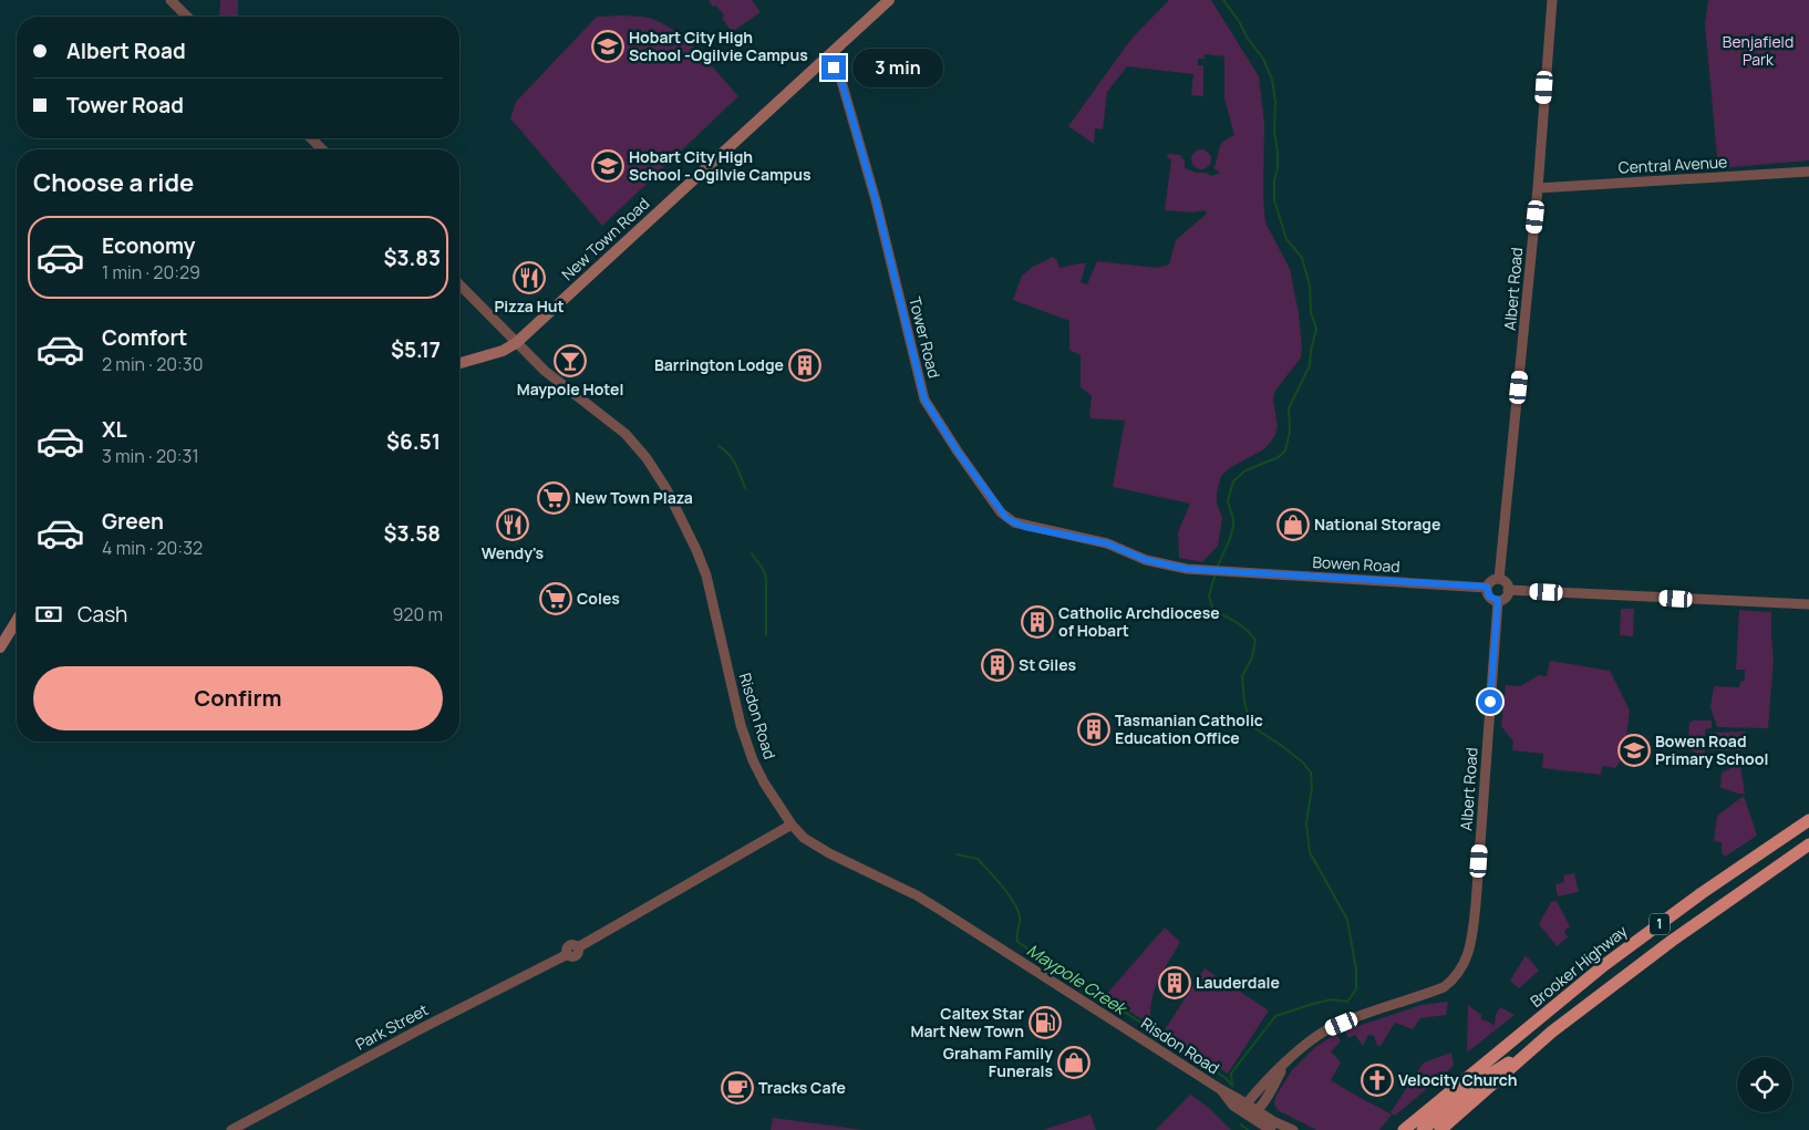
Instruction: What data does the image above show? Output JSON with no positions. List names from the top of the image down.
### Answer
{
  "streets": {
    "highway": ["1", "Brooker Highway"],
    "main road": ["New Town Road"],
    "street": [
      "Central Avenue",
      "Albert Road",
      "Tower Road",
      "Bowen Road",
      "Risdon Road",
      "Park Street"
    ]
  },
  "crossings": [
    ["Central Avenue", "Albert Road"],
    ["New Town Road", "Tower Road"],
    ["New Town Road", "Risdon Road"],
    ["Albert Road", "Bowen Road"],
    ["Albert Road", "Risdon Road"],
    ["Tower Road", "Bowen Road"],
    ["Risdon Road", "Park Street"]
  ],
  "water": ["Maypole Creek"],
  "parks": ["Benjafield Park"],
  "places": {
    "school or university": ["Hobart City High School -Ogilvie Campus", "Hobart City High School - Ogilvie Campus", "Bowen Road Primary School"],
    "restaurant": ["Pizza Hut", "Wendy's"],
    "bar": ["Maypole Hotel"],
    "building": [
      "Barrington Lodge",
      "Catholic Archdiocese of Hobart",
      "St Giles",
      "Tasmanian Catholic Education Office",
      "Lauderdale"
    ],
    "supermarket": ["New Town Plaza", "Coles"],
    "shop": ["National Storage", "Graham Family Funerals"],
    "fuel station": ["Caltex Star Mart New Town"],
    "church": ["Velocity Church"],
    "cafe": ["Tracks Cafe"]
  },
  "page": {
    "banner": ["Albert Road", "Tower Road"],
    "bubble": "3 min",
    "heading": "Choose a ride",
    "list": [
      {
        "name": "Economy",
        "note": "1 min · 20:29",
        "value": "$3.83"
      },
      {
        "name": "Comfort",
        "note": "2 min · 20:30",
        "value": "$5.17"
      },
      {
        "name": "XL",
        "note": "3 min · 20:31",
        "value": "$6.51"
      },
      {
        "name": "Green",
        "note": "4 min · 20:32",
        "value": "$3.58"
      }
    ],
    "pay": ["Cash", "920 m"],
    "buttons": "Confirm"
  }
}
